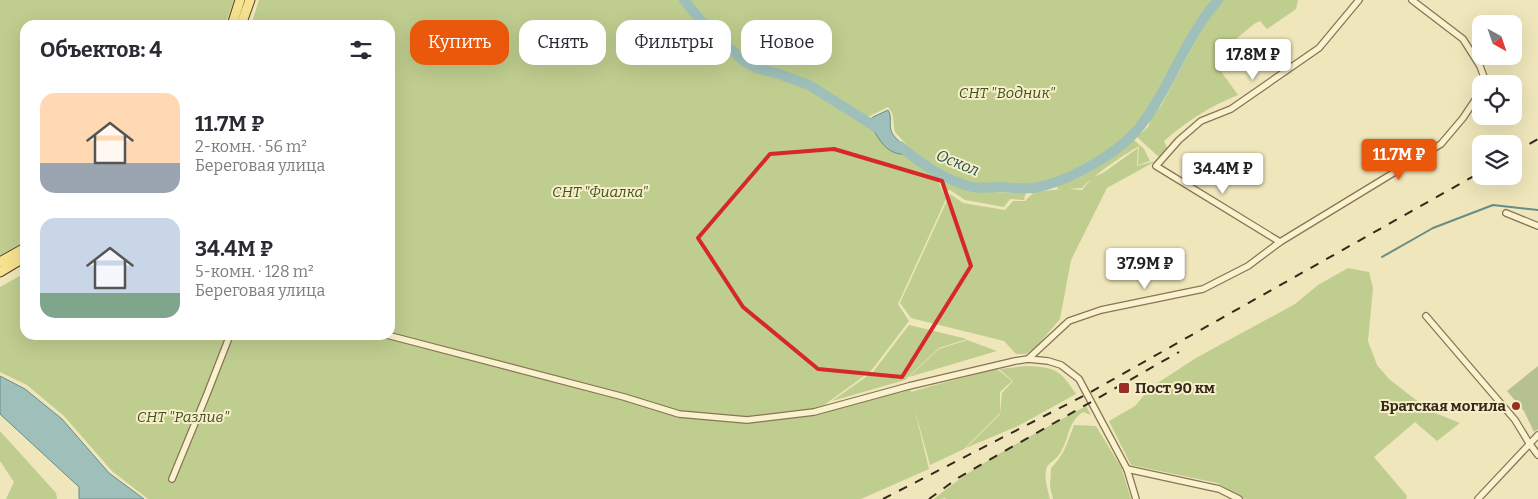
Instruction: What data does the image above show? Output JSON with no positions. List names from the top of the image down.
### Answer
{
  "water": ["Оскол"],
  "parks": ["СНТ \"Водник\"", "СНТ \"Фиалка\"", "СНТ \"Разлив\""],
  "places": {
    "transit": ["Пост 90 км"],
    "other": ["Братская могила"]
  },
  "north": "bottom right",
  "page": {
    "chip": [
      "Купить",
      "Снять",
      "Фильтры",
      "Новое"
    ],
    "heading": "Объектов: 4",
    "price": [
      "17.8M ₽",
      "11.7M ₽",
      "34.4M ₽",
      "37.9M ₽"
    ],
    "list": [
      {
        "name": "11.7M ₽",
        "note": "2-комн. · 56 m² · Береговая улица"
      },
      {
        "name": "34.4M ₽",
        "note": "5-комн. · 128 m² · Береговая улица"
      }
    ]
  }
}
